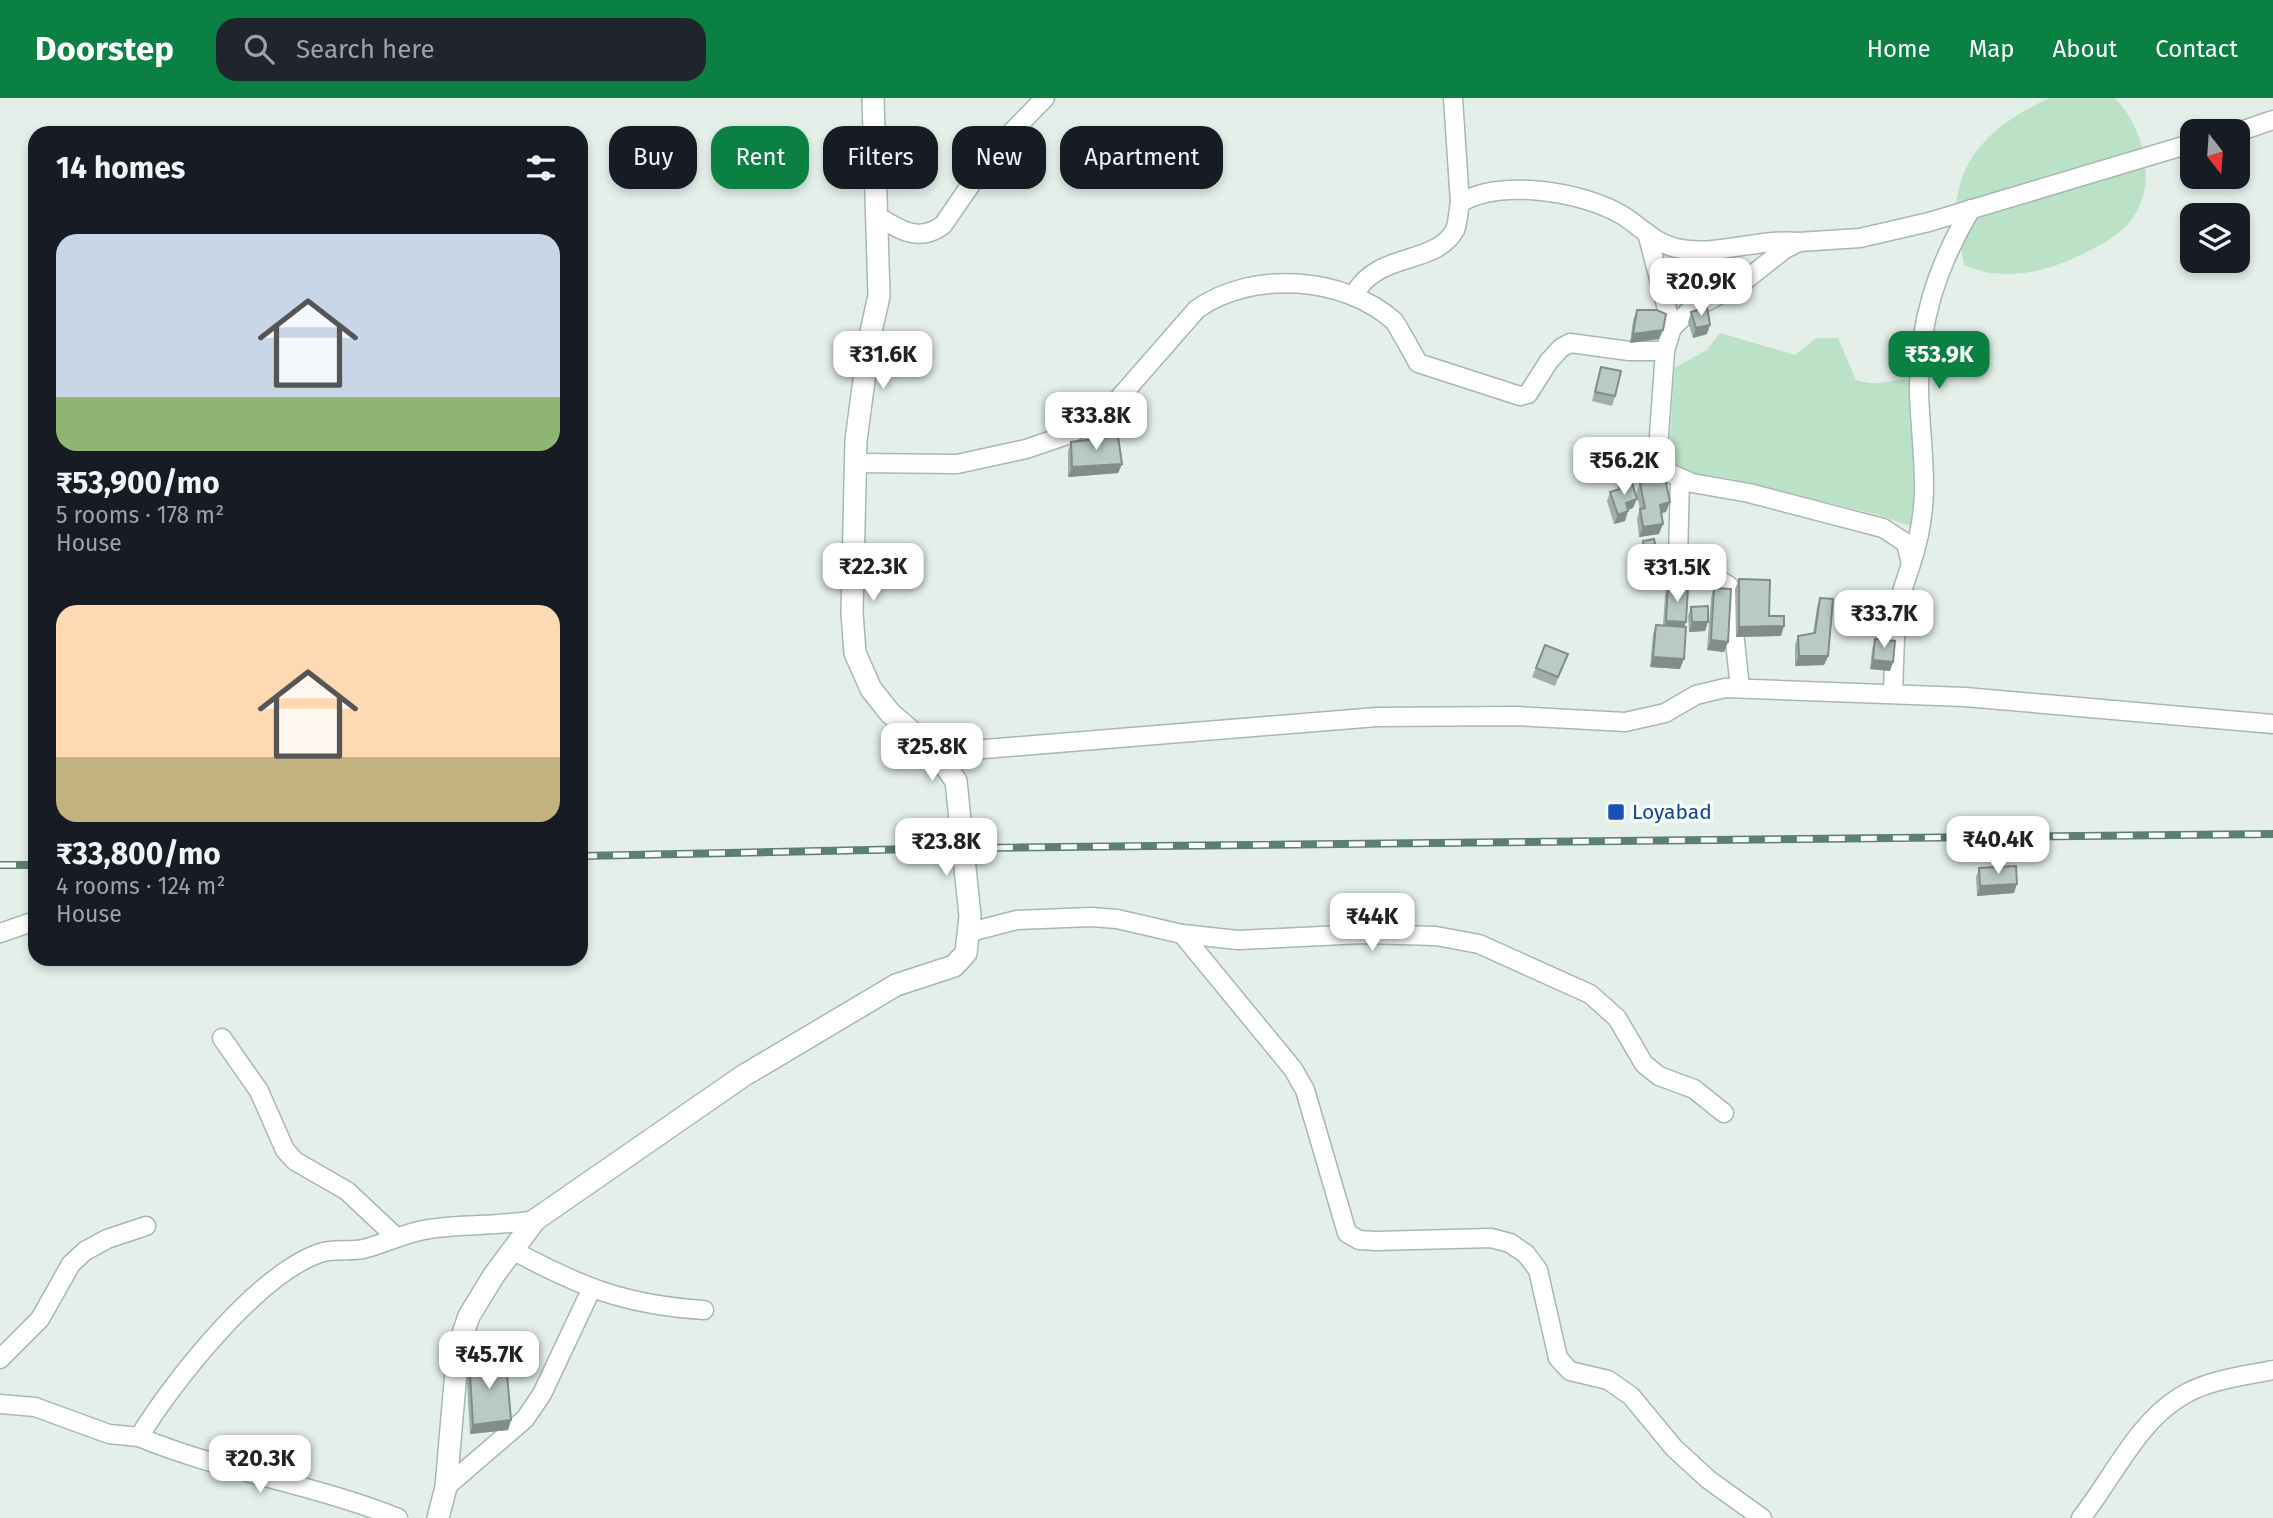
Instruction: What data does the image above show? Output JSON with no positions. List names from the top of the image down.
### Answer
{
  "places": {
    "transit": ["Loyabad"]
  },
  "north": "bottom",
  "page": {
    "header": "Doorstep",
    "search": "Search here",
    "nav": [
      "Home",
      "Map",
      "About",
      "Contact"
    ],
    "chip": [
      "Buy",
      "Rent",
      "Filters",
      "New",
      "Apartment"
    ],
    "heading": "14 homes",
    "list": [
      {
        "name": "₹53,900/mo",
        "note": "5 rooms · 178 m² · House"
      },
      {
        "name": "₹33,800/mo",
        "note": "4 rooms · 124 m² · House"
      }
    ],
    "price": [
      "₹20.9K",
      "₹31.6K",
      "₹53.9K",
      "₹33.8K",
      "₹56.2K",
      "₹22.3K",
      "₹31.5K",
      "₹33.7K",
      "₹25.8K",
      "₹40.4K",
      "₹23.8K",
      "₹44K",
      "₹45.7K",
      "₹20.3K"
    ]
  }
}
